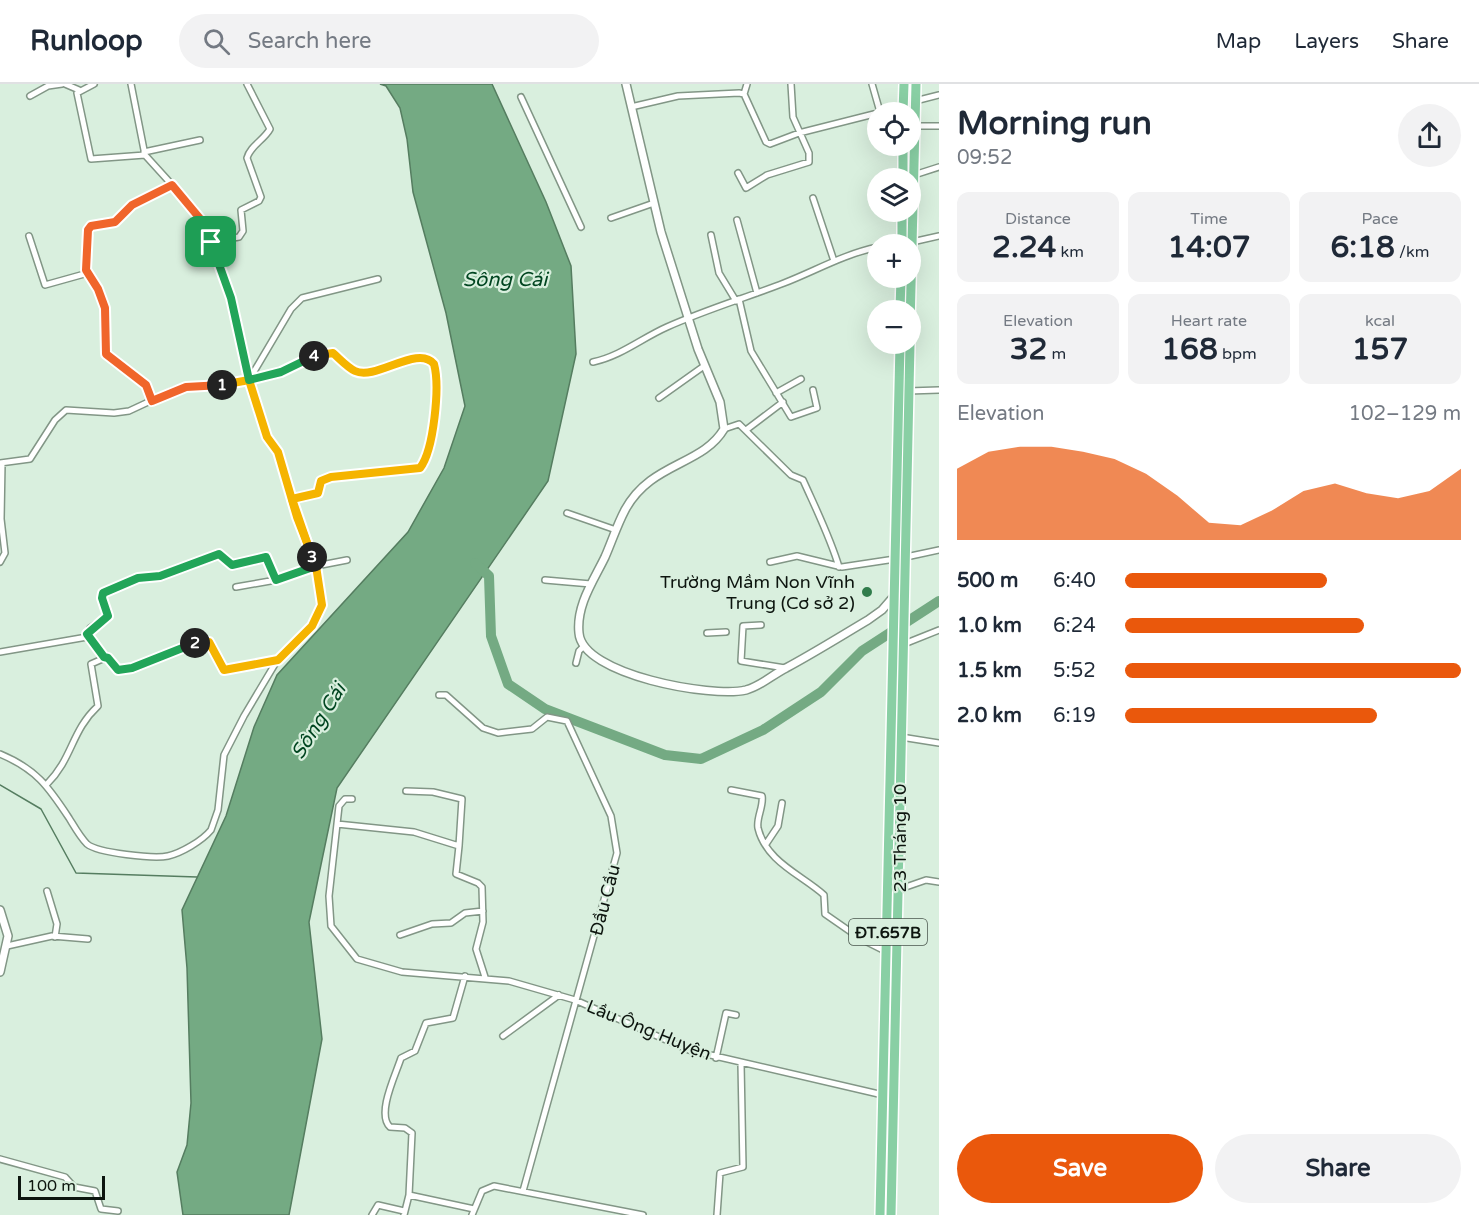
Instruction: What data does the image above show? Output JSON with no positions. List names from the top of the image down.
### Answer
{
  "streets": {
    "main road": ["23 Tháng 10", "ĐT.657B"],
    "street": ["Đầu Cầu", "Lầu Ông Huyện"]
  },
  "crossings": [
    ["23 Tháng 10", "ĐT.657B"],
    ["23 Tháng 10", "Lầu Ông Huyện"],
    ["Đầu Cầu", "Lầu Ông Huyện"]
  ],
  "water": ["Sông Cái"],
  "places": ["Trường Mầm Non Vĩnh Trung (Cơ sở 2)"],
  "scale_bar": "100 m",
  "page": {
    "header": "Runloop",
    "search": "Search here",
    "nav": ["Map", "Layers", "Share"],
    "heading": ["Morning run", "09:52"],
    "map_buttons": ["+", "−"],
    "stats": [
      ["Distance", "2.24 km"],
      ["Time", "14:07"],
      ["Pace", "6:18 /km"],
      ["Elevation", "32 m"],
      ["Heart rate", "168 bpm"],
      ["kcal", "157"]
    ],
    "pins": [
      "4",
      "1",
      "3",
      "2"
    ],
    "chart": ["Elevation", "102–129 m"],
    "list": [
      {
        "name": "500 m",
        "note": "6:40"
      },
      {
        "name": "1.0 km",
        "note": "6:24"
      },
      {
        "name": "1.5 km",
        "note": "5:52"
      },
      {
        "name": "2.0 km",
        "note": "6:19"
      }
    ],
    "buttons": ["Save", "Share"],
    "scale": "100 m"
  }
}
